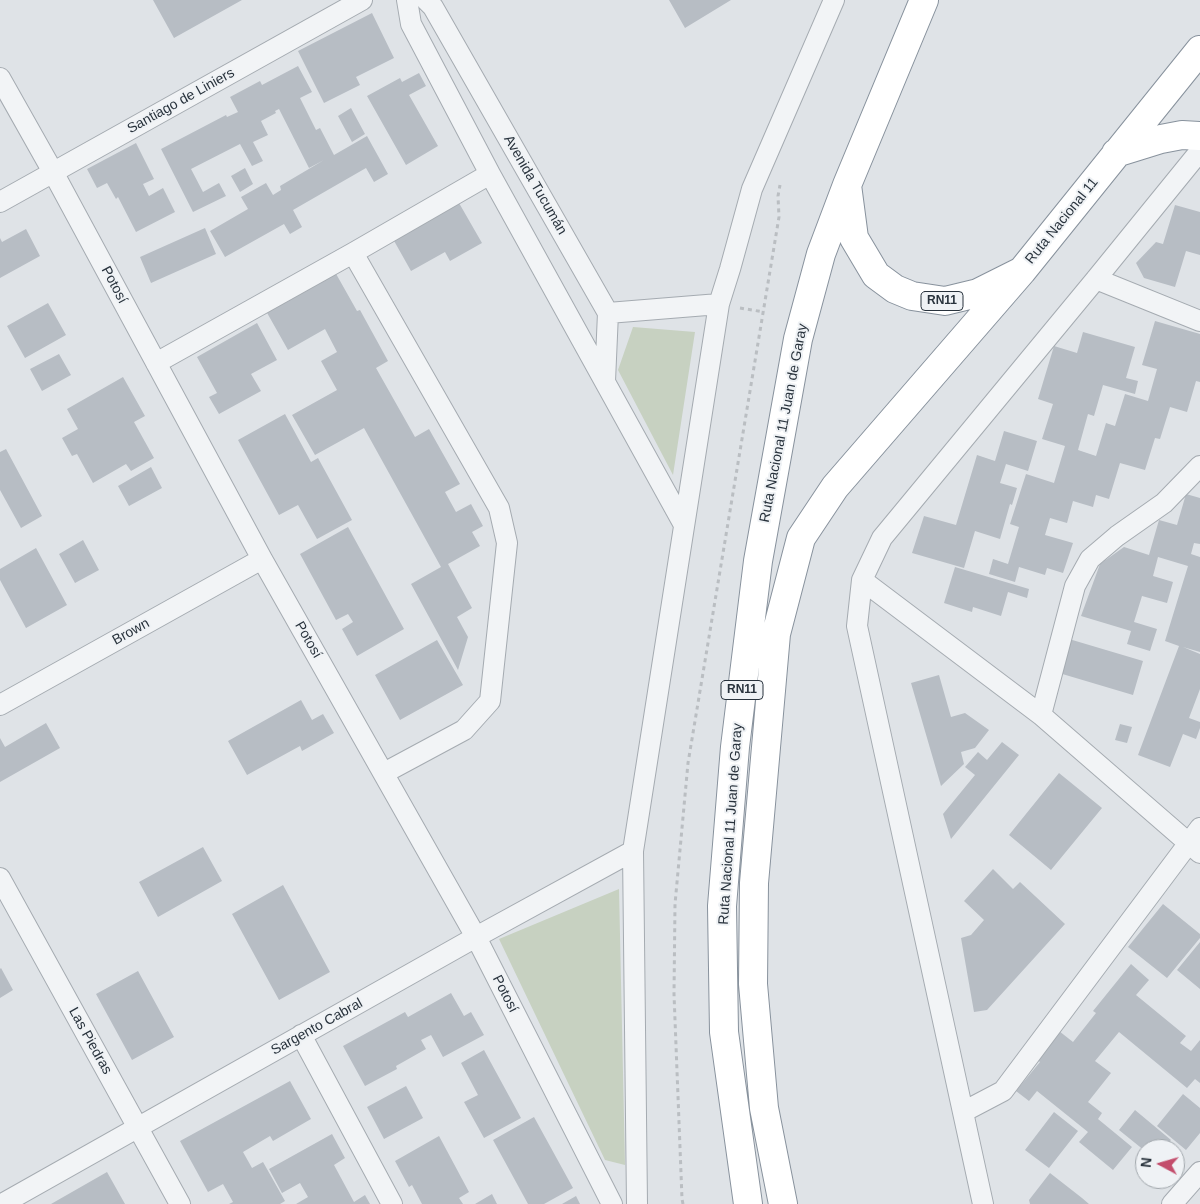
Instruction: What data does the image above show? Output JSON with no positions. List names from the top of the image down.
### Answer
{
  "streets": {
    "highway": ["Ruta Nacional 11", "RN11", "Ruta Nacional 11 Juan de Garay"],
    "street": [
      "Santiago de Liniers",
      "Avenida Tucumán",
      "Potosí",
      "Brown",
      "Sargento Cabral",
      "Las Piedras"
    ]
  },
  "crossings": [
    ["Santiago de Liniers", "Potosí"],
    ["Ruta Nacional 11", "RN11"],
    ["Ruta Nacional 11", "Ruta Nacional 11 Juan de Garay"],
    ["Potosí", "Brown"],
    ["Potosí", "Sargento Cabral"],
    ["RN11", "Ruta Nacional 11 Juan de Garay"],
    ["Sargento Cabral", "Las Piedras"]
  ],
  "north": "left"
}
